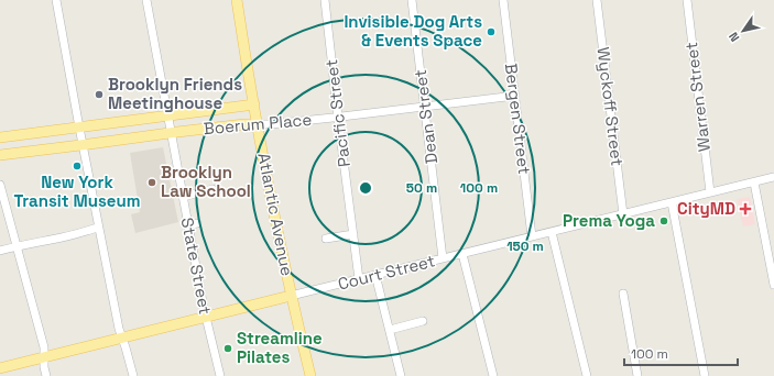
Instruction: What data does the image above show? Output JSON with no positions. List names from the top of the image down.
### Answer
{
  "streets": {
    "main road": ["Boerum Place", "Atlantic Avenue", "Court Street"],
    "street": [
      "Warren Street",
      "Wyckoff Street",
      "Pacific Street",
      "Dean Street",
      "Bergen Street",
      "State Street"
    ]
  },
  "crossings": [
    ["Warren Street", "Court Street"],
    ["Wyckoff Street", "Court Street"],
    ["Pacific Street", "Boerum Place"],
    ["Pacific Street", "Court Street"],
    ["Dean Street", "Boerum Place"],
    ["Dean Street", "Court Street"],
    ["Bergen Street", "Boerum Place"],
    ["Bergen Street", "Court Street"],
    ["Boerum Place", "Atlantic Avenue"],
    ["Boerum Place", "State Street"],
    ["Atlantic Avenue", "Court Street"],
    ["State Street", "Court Street"]
  ],
  "places": {
    "other": [
      "Invisible Dog Arts & Events Space",
      "Brooklyn Friends Meetinghouse",
      "New York Transit Museum",
      "Brooklyn Law School",
      "Prema Yoga",
      "Streamline Pilates"
    ],
    "health": ["CityMD"]
  },
  "scale_bar": "100 m",
  "north": "bottom left",
  "rings": ["50 m", "100 m", "150 m"]
}
